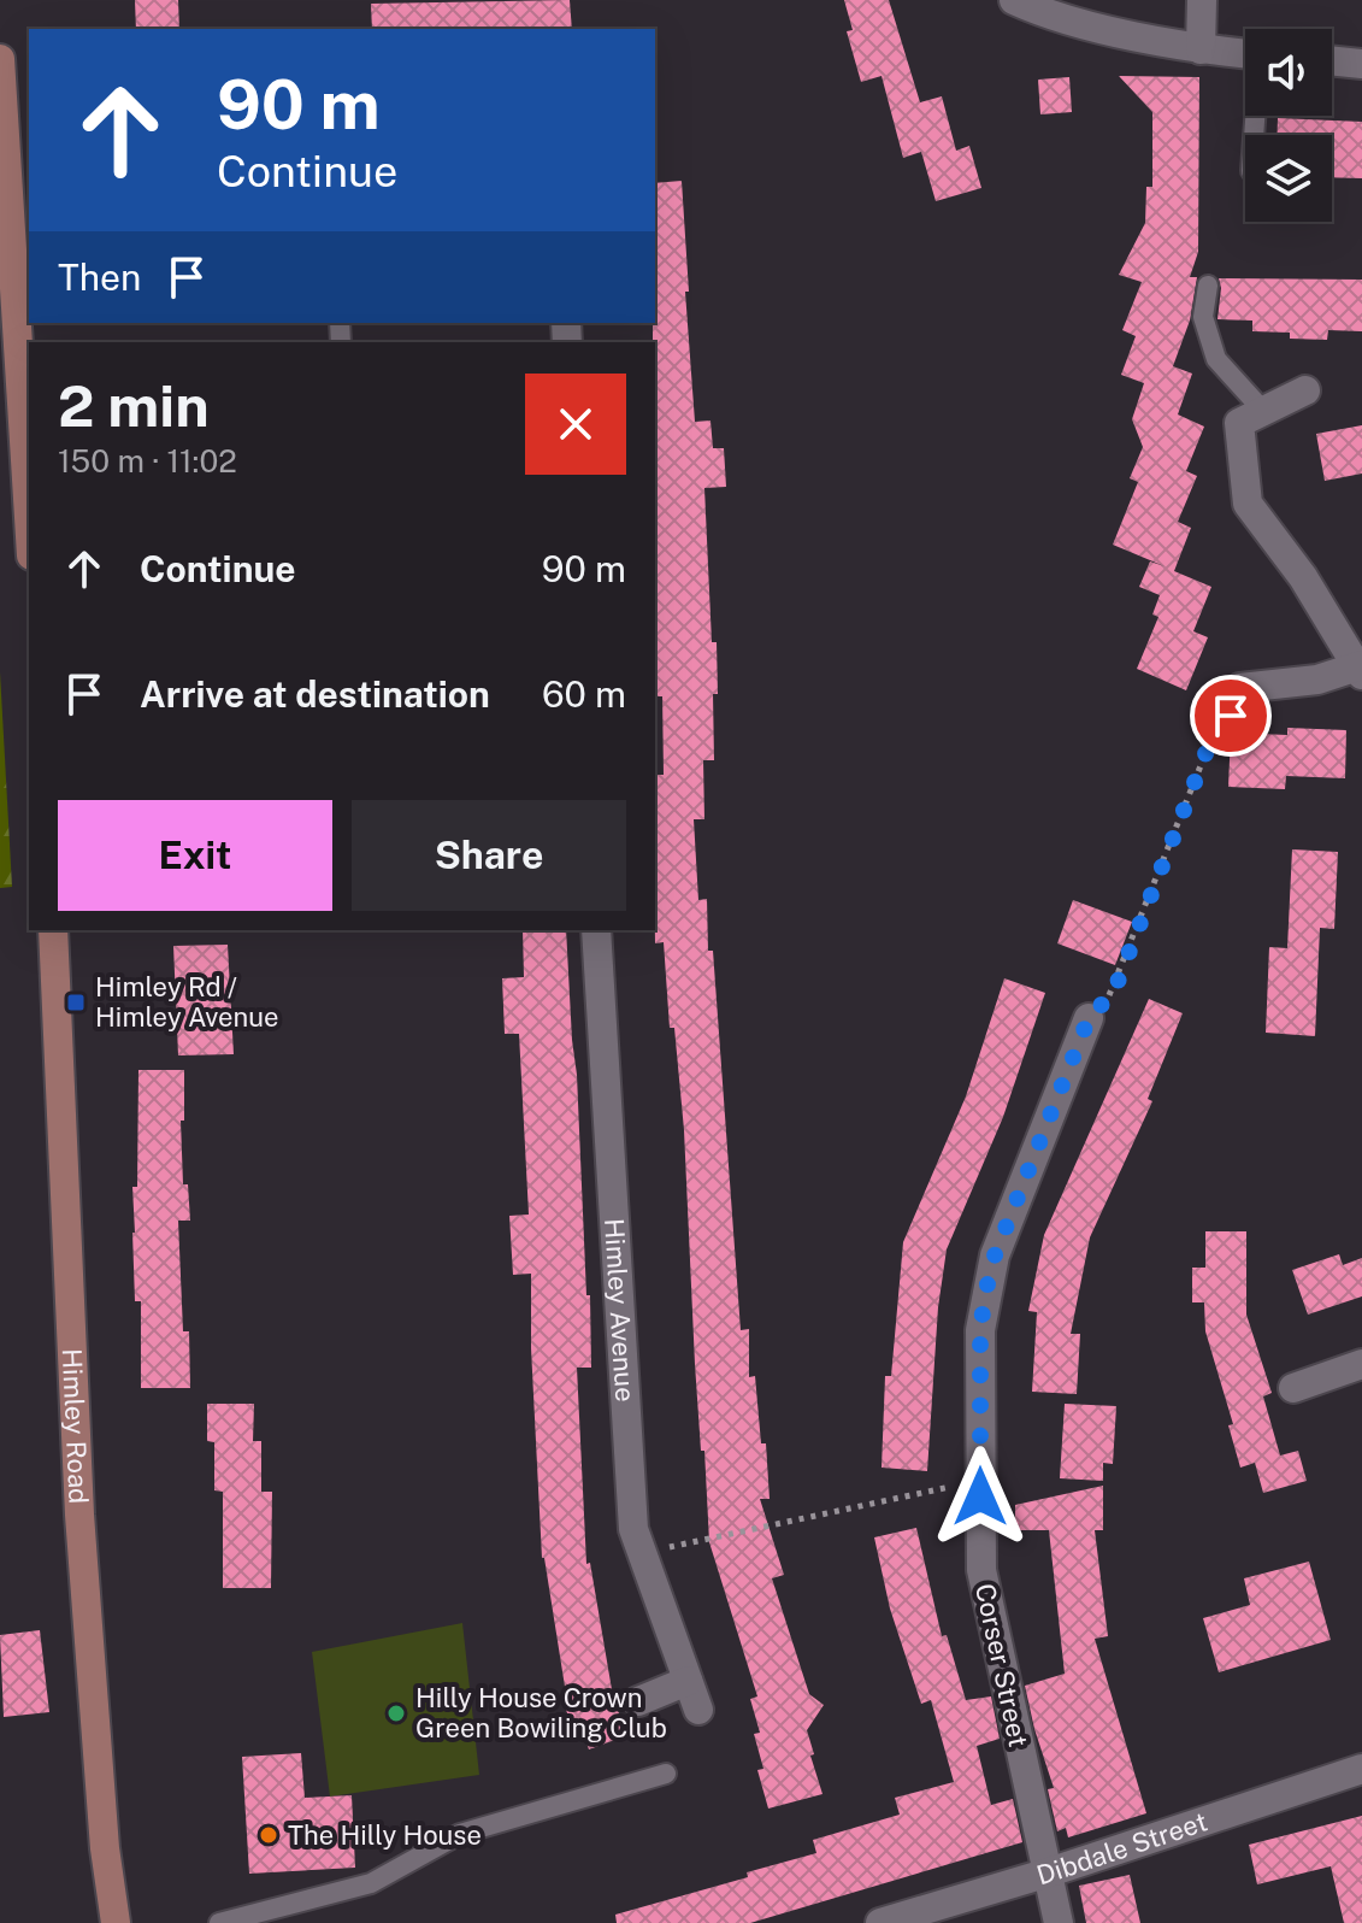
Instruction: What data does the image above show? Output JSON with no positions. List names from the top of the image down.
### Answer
{
  "streets": {
    "main road": ["Himley Road"],
    "street": ["Himley Avenue", "Corser Street", "Dibdale Street"]
  },
  "crossings": [
    ["Corser Street", "Dibdale Street"]
  ],
  "places": {
    "transit": ["Himley Rd / Himley Avenue"],
    "other": ["Hilly House Crown Green Bowiling Club", "The Hilly House"]
  },
  "page": {
    "turn": ["90 m", "Continue"],
    "then": "Then",
    "heading": ["2 min", "150 m · 11:02"],
    "list": [
      {
        "name": "Continue",
        "value": "90 m"
      },
      {
        "name": "Arrive at destination",
        "value": "60 m"
      }
    ],
    "buttons": ["Exit", "Share"]
  }
}
